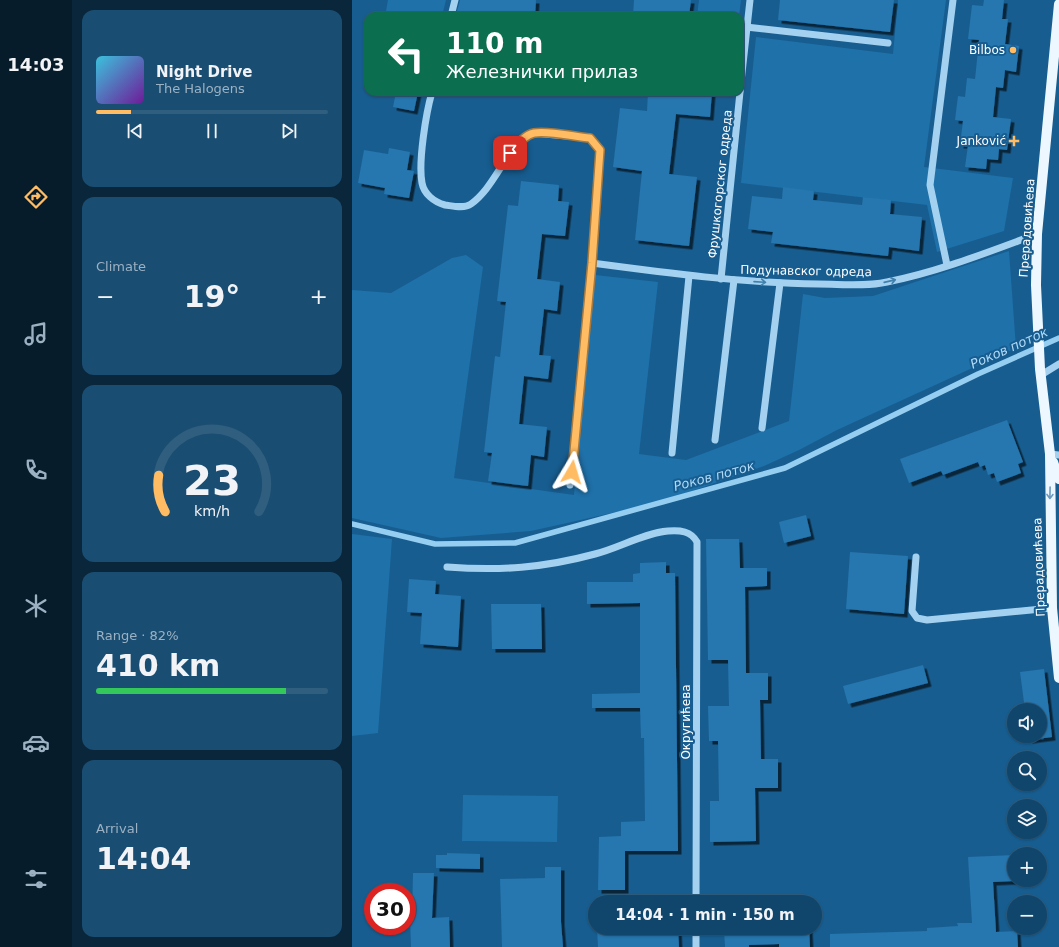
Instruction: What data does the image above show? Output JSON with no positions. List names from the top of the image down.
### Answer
{
  "streets": {
    "main road": ["Прерадовићева"],
    "street": ["Фрушкогорског одреда", "Подунавског одреда", "Округићева"]
  },
  "crossings": [
    ["Фрушкогорског одреда", "Подунавског одреда"],
    ["Прерадовићева", "Подунавског одреда"]
  ],
  "one_way": ["Подунавског одреда"],
  "water": ["Роков поток"],
  "places": {
    "other": ["Bilbos"],
    "health": ["Janković"]
  },
  "page": {
    "tabs": "14:03",
    "turn": ["110 m", "Железнички прилаз"],
    "song": ["Night Drive", "The Halogens"],
    "tile": [
      "Climate",
      ["Range · 82%", "410 km"],
      ["Arrival", "14:04"]
    ],
    "heat": ["−", "19°", "+"],
    "map_buttons": ["+", "−"],
    "limit": "30",
    "trip": "14:04 · 1 min · 150 m",
    "gauge": ["23", "km/h"]
  }
}
